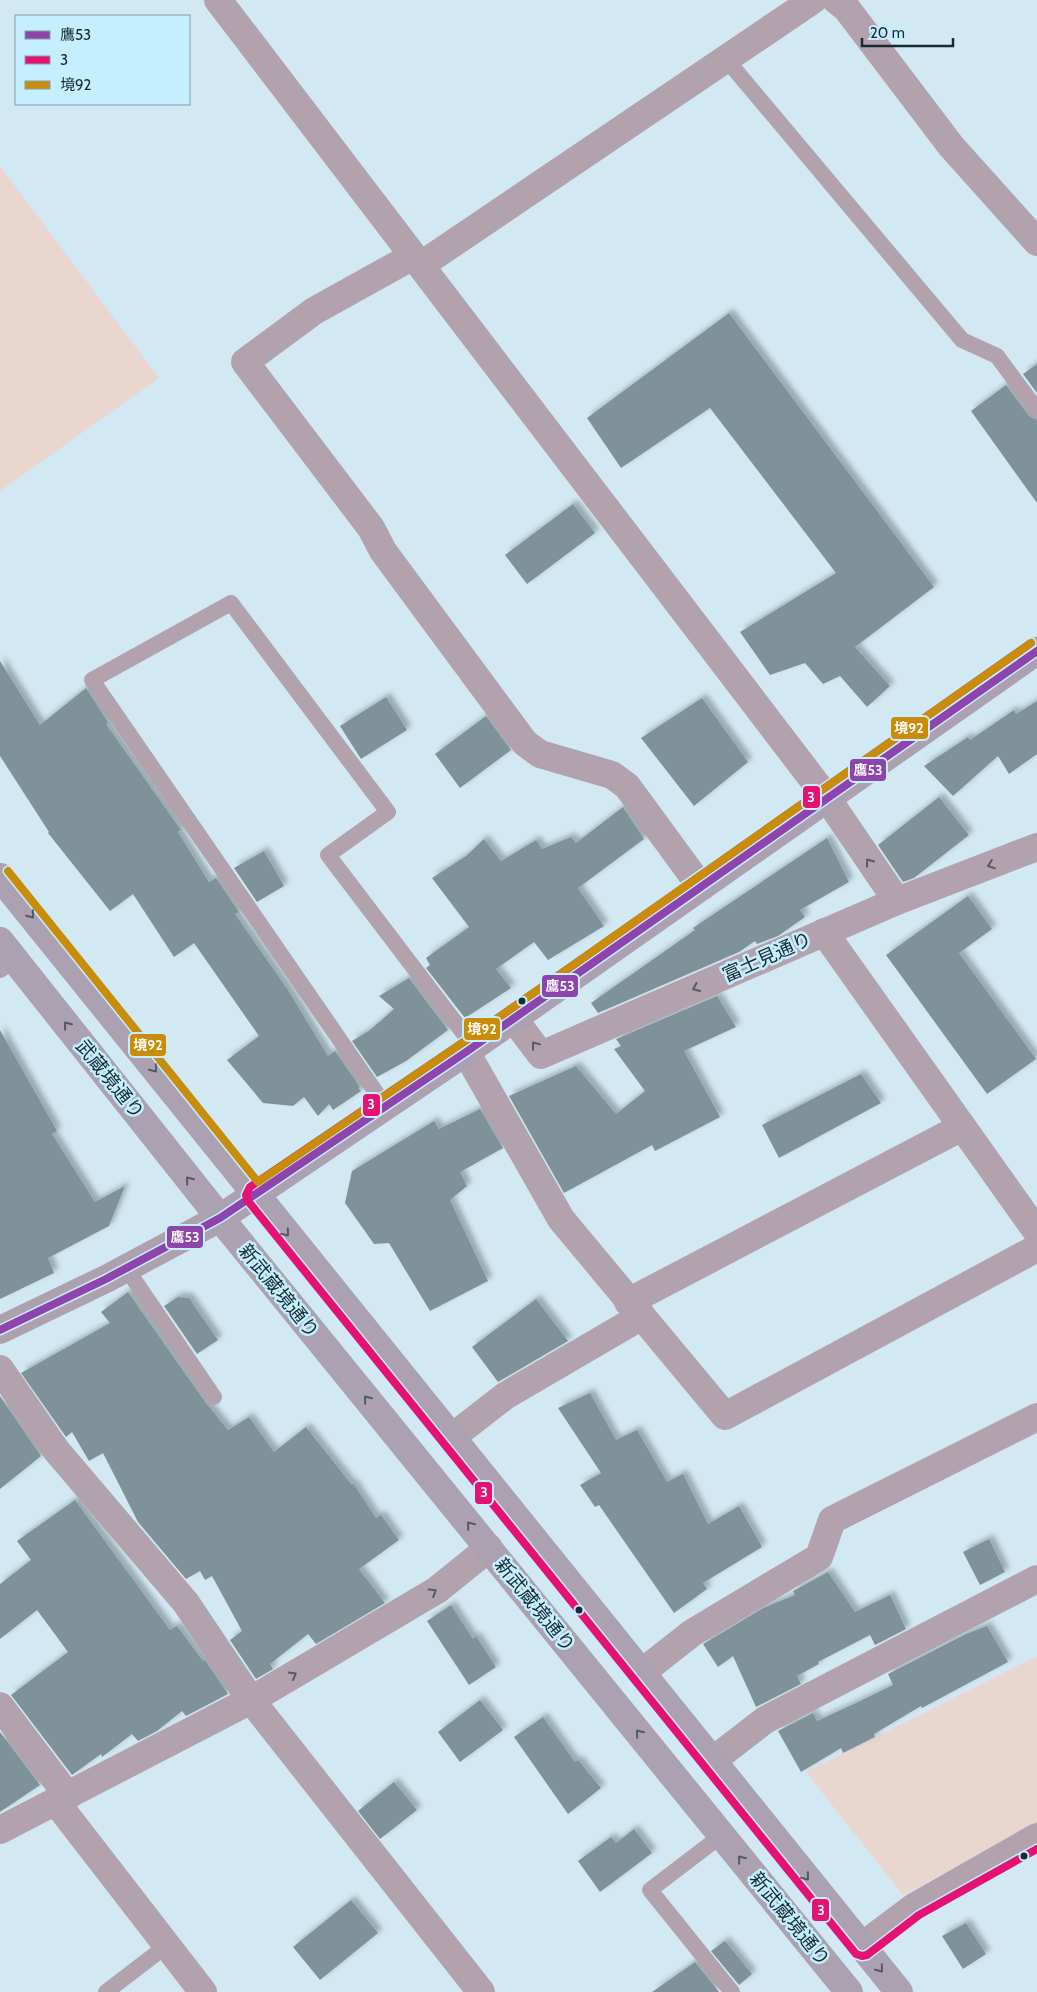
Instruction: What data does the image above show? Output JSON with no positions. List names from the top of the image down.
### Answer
{
  "streets": {
    "main road": ["武蔵境通り", "新武蔵境通り"],
    "street": ["富士見通り"]
  },
  "crossings": [
    ["武蔵境通り", "新武蔵境通り"]
  ],
  "one_way": ["富士見通り"],
  "lines": ["transit line 3", "transit line 境92", "transit line 鷹53"],
  "legend": ["鷹53", "3", "境92"],
  "scale_bar": "20 m"
}
